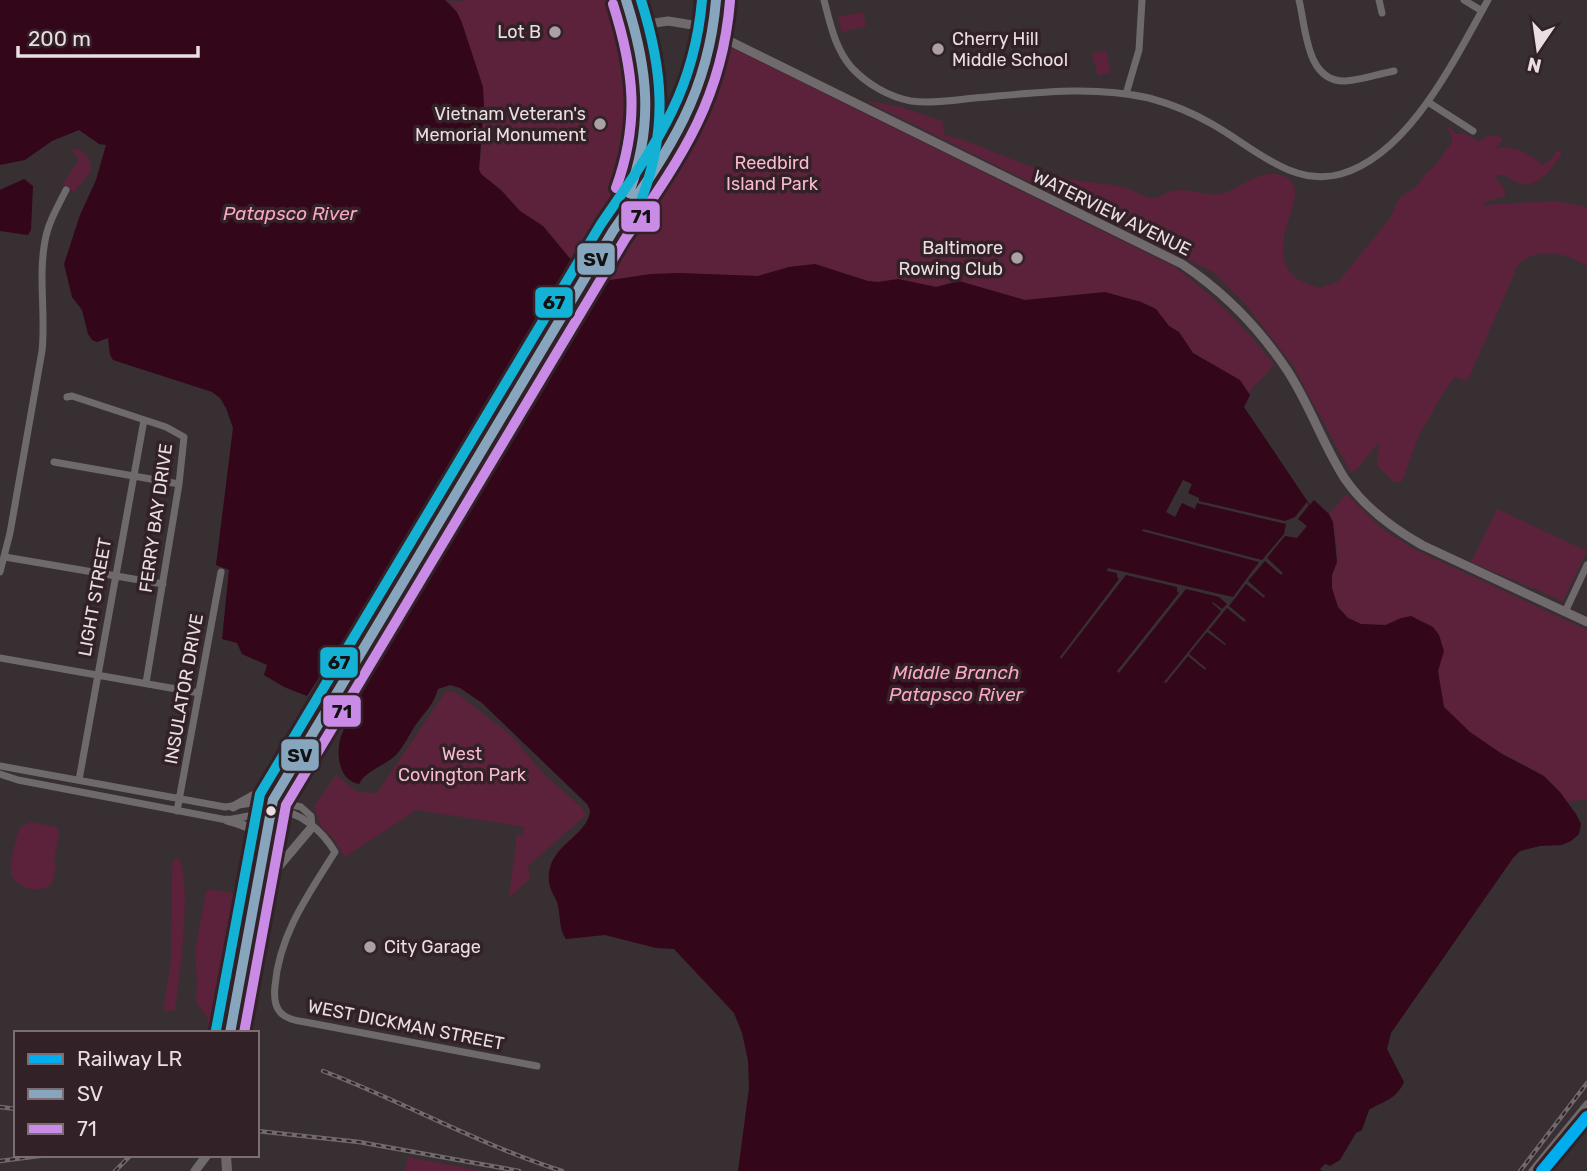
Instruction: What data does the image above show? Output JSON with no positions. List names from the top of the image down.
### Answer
{
  "streets": {
    "main road": ["WATERVIEW AVENUE"],
    "street": [
      "FERRY BAY DRIVE",
      "LIGHT STREET",
      "INSULATOR DRIVE",
      "WEST DICKMAN STREET"
    ]
  },
  "crossings": [
    ["FERRY BAY DRIVE", "LIGHT STREET"]
  ],
  "water": ["Patapsco River", "Middle Branch Patapsco River"],
  "parks": ["Reedbird Island Park", "West Covington Park"],
  "places": [
    "Lot B",
    "Cherry Hill Middle School",
    "Vietnam Veteran's Memorial Monument",
    "Baltimore Rowing Club",
    "City Garage"
  ],
  "lines": [
    "transit line SV",
    "transit line 67",
    "transit line 71",
    "rail line LR"
  ],
  "legend": ["Railway LR", "SV", "71"],
  "scale_bar": "200 m",
  "north": "bottom"
}
